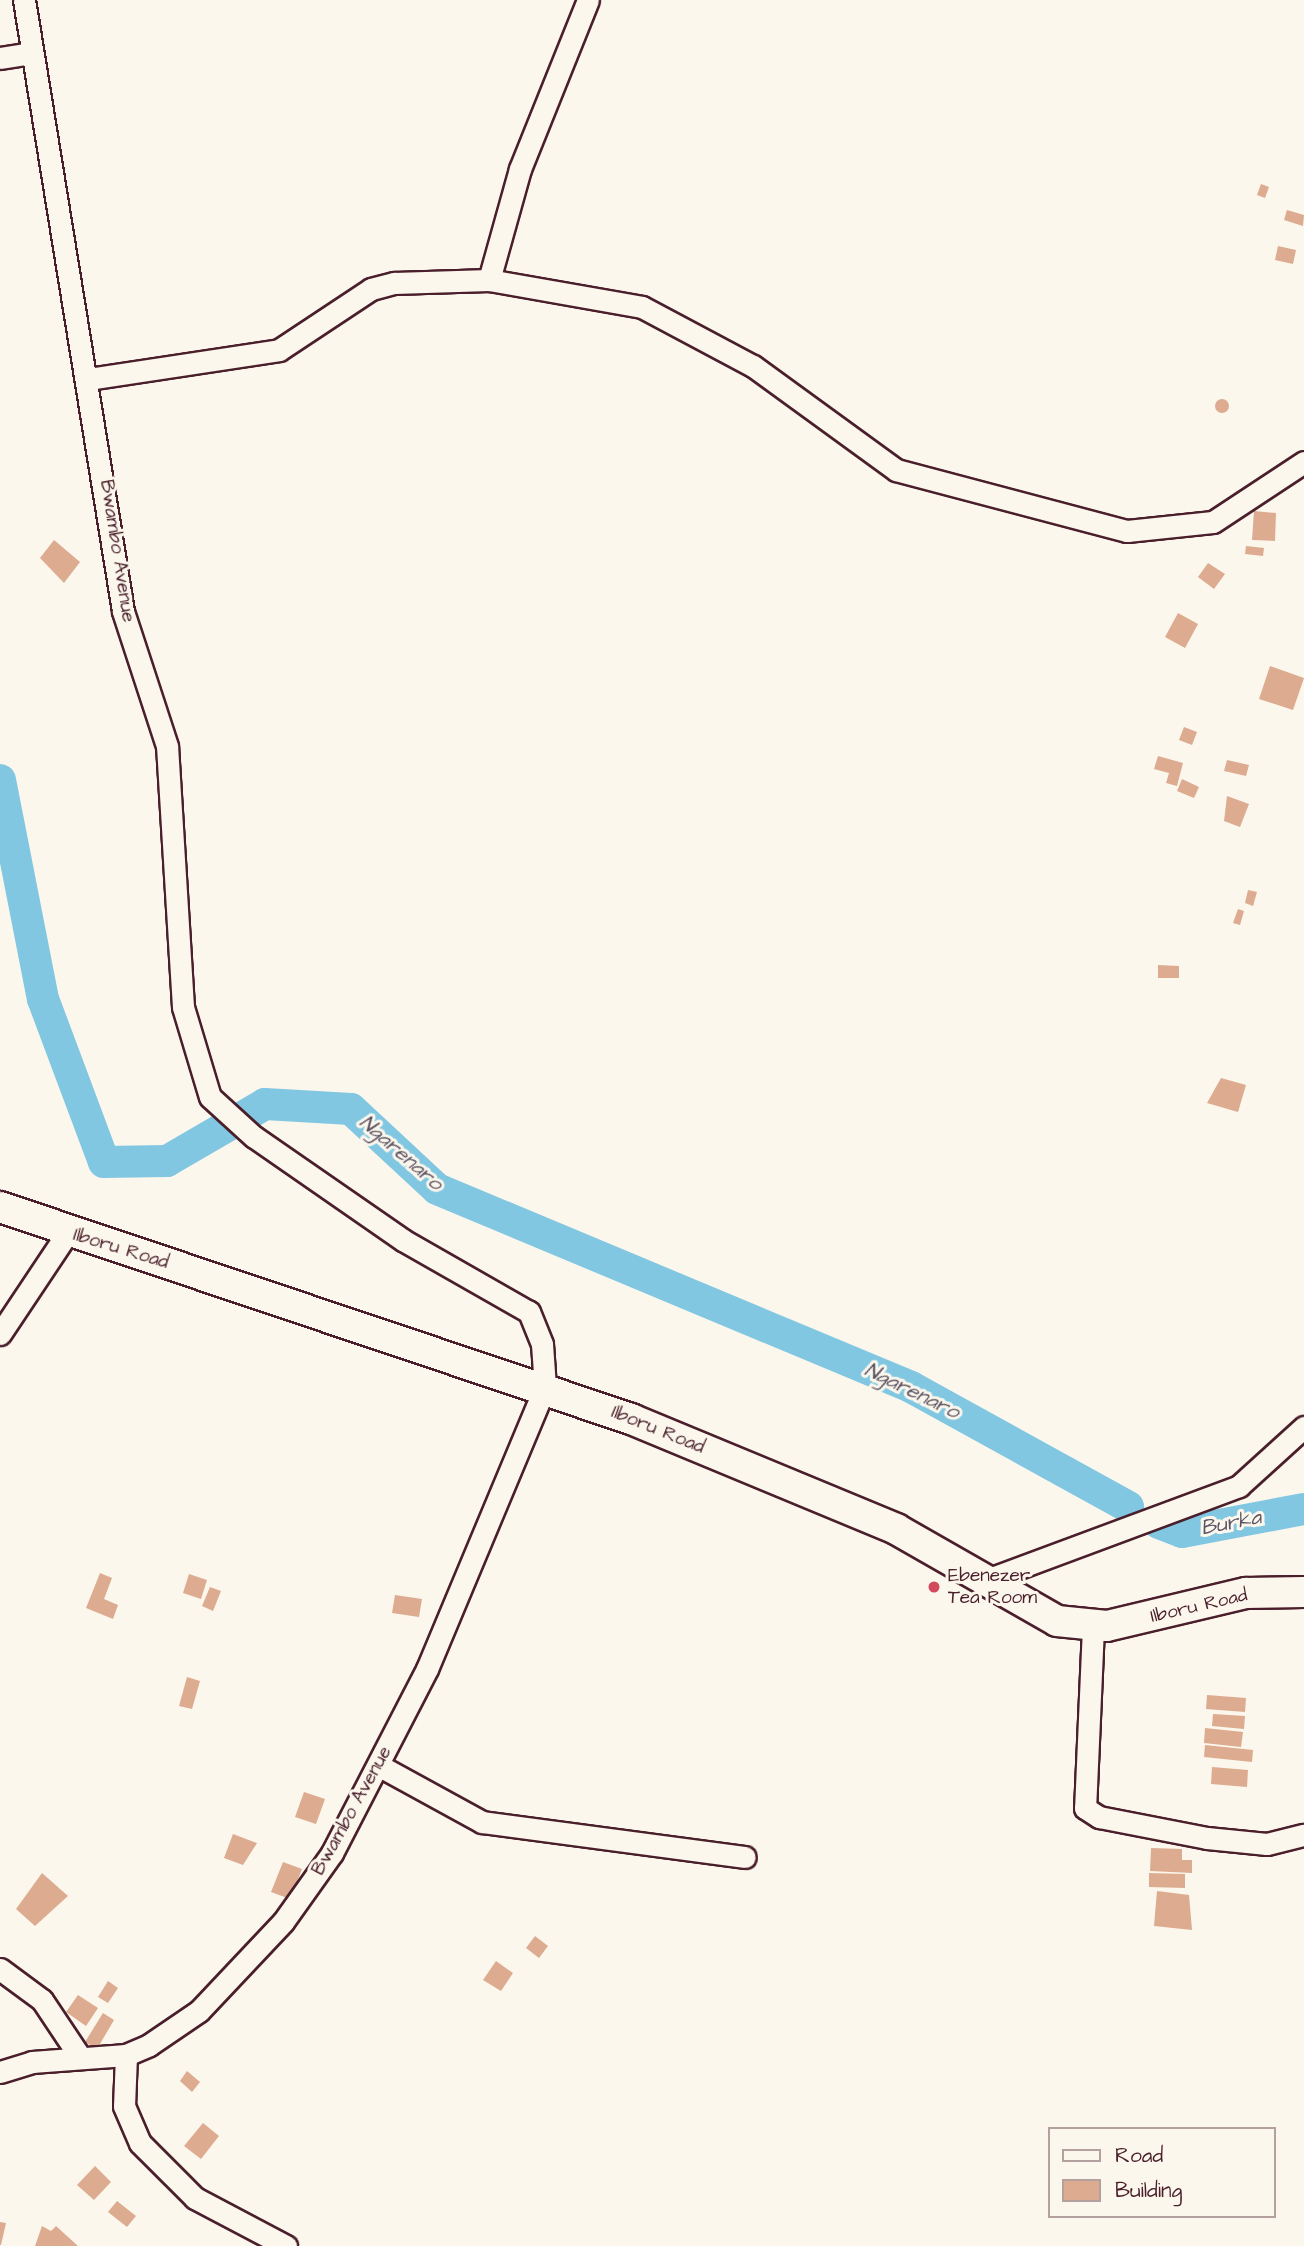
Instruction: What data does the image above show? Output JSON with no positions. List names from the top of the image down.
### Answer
{
  "streets": {
    "street": ["Bwambo Avenue", "Ilboru Road"]
  },
  "crossings": [
    ["Bwambo Avenue", "Ilboru Road"]
  ],
  "water": ["Ngarenaro", "Burka"],
  "places": ["Ebenezer Tea Room"],
  "legend": ["Road", "Building"]
}
